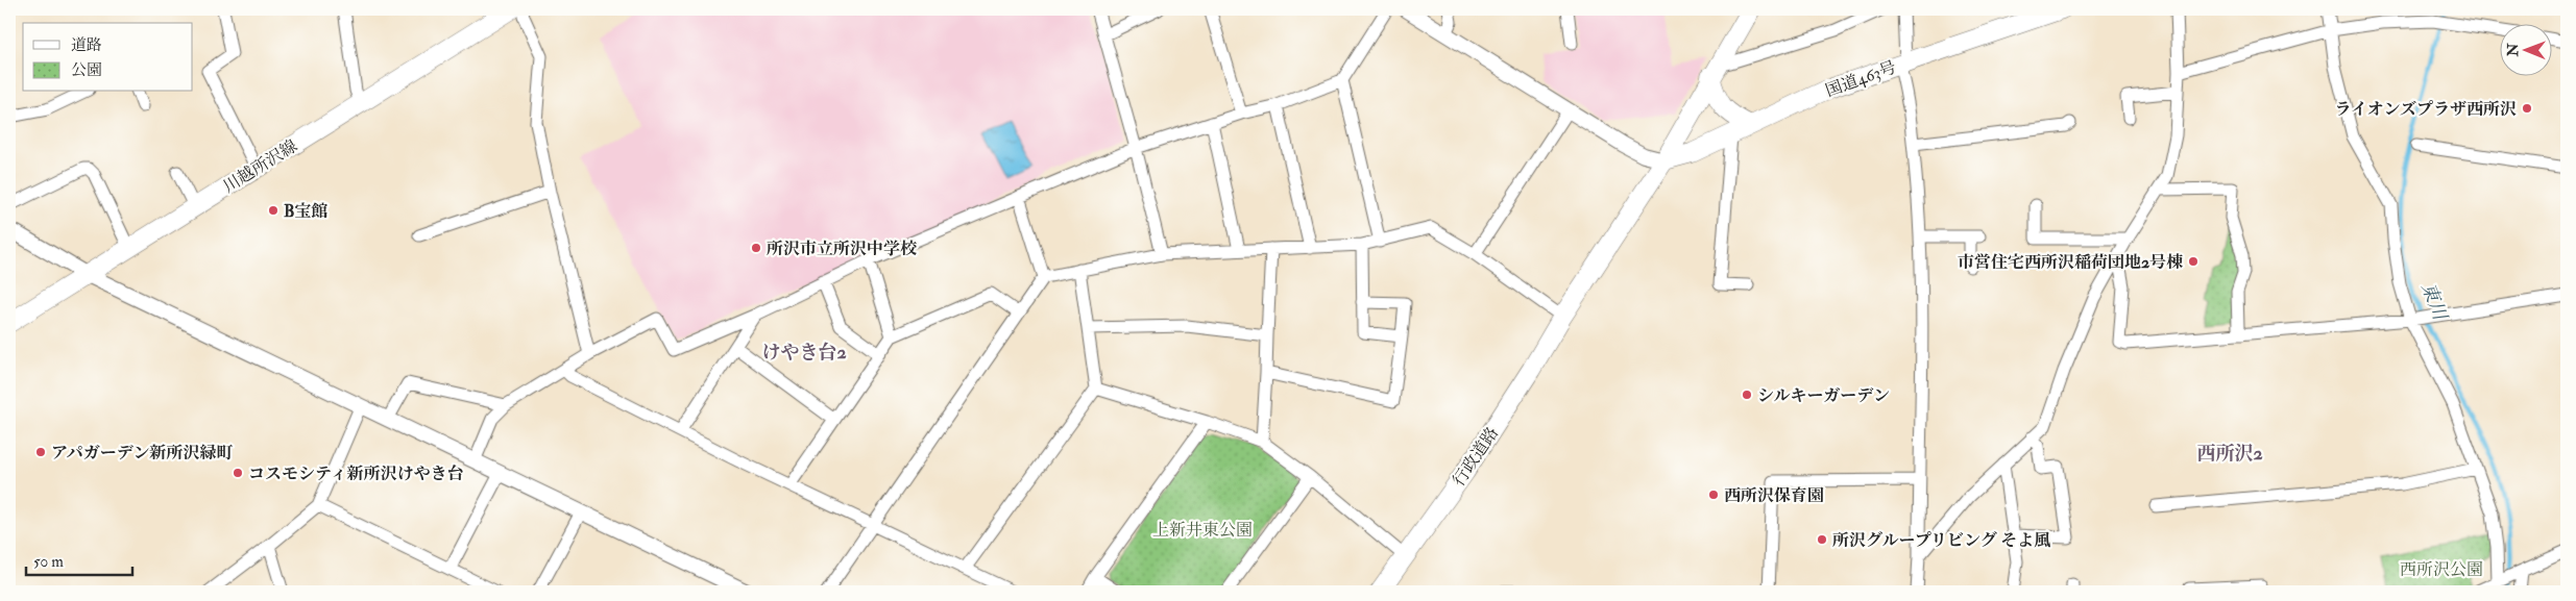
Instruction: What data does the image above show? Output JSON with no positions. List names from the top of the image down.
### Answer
{
  "streets": {
    "main road": ["国道463号", "川越所沢線", "行政道路"]
  },
  "districts": ["けやき台2", "西所沢2"],
  "water": ["東川"],
  "parks": ["上新井東公園", "西所沢公園"],
  "places": [
    "ライオンズプラザ西所沢",
    "B宝館",
    "所沢市立所沢中学校",
    "市営住宅西所沢稲荷団地2号棟",
    "シルキーガーデン",
    "アパガーデン新所沢緑町",
    "コスモシティ新所沢けやき台",
    "西所沢保育園",
    "所沢グループリビング そよ風"
  ],
  "legend": ["道路", "公園"],
  "scale_bar": "50 m",
  "north": "left"
}
